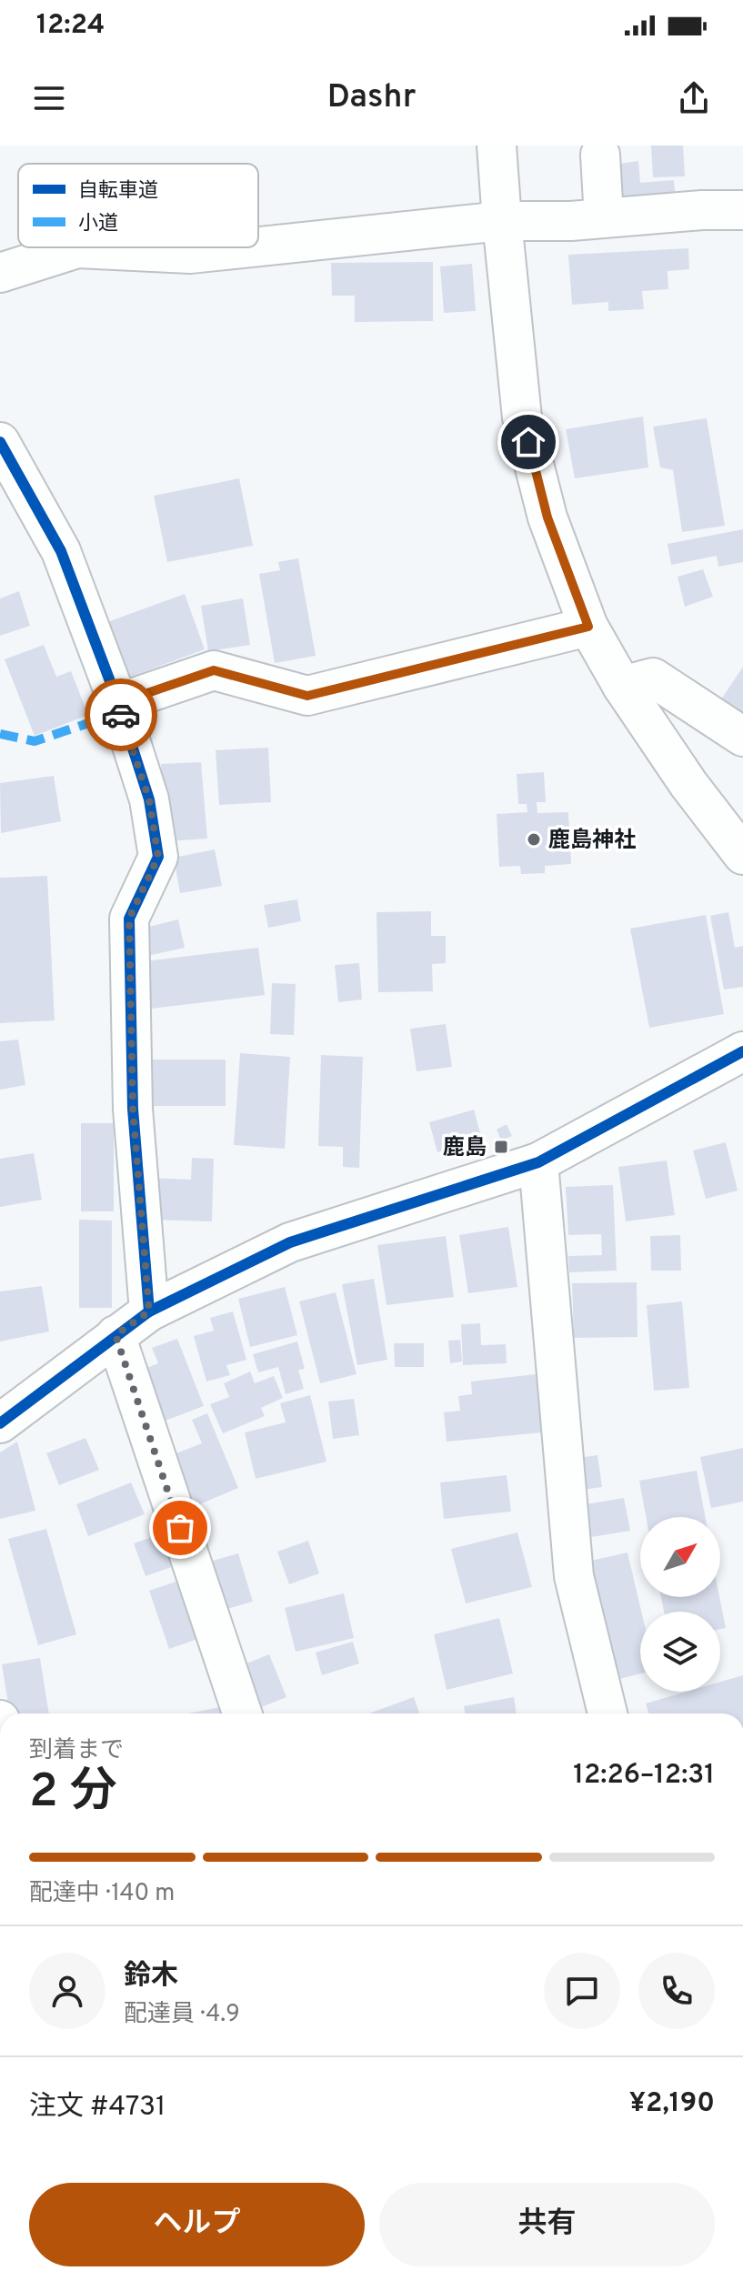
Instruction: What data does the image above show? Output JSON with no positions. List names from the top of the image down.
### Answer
{
  "places": {
    "other": ["鹿島神社"],
    "transit": ["鹿島"]
  },
  "legend": ["自転車道", "小道"],
  "north": "top right",
  "page": {
    "status": "12:24",
    "header": "Dashr",
    "heading": ["2 分", "到着まで", "12:26–12:31"],
    "panel": [
      "鈴木",
      "配達員 · 4.9",
      "注文 #4731",
      "¥2,190"
    ],
    "bar": "配達中 · 140 m",
    "buttons": ["ヘルプ", "共有"]
  }
}
